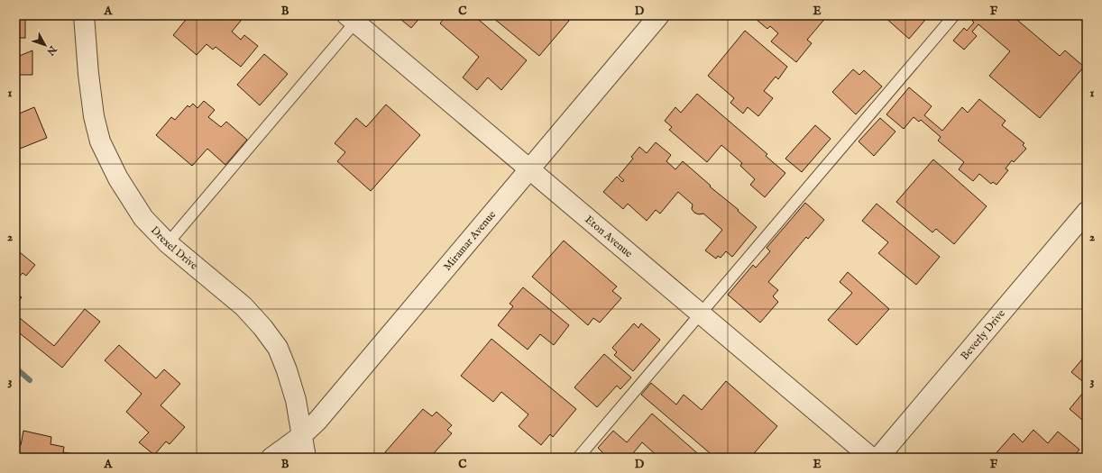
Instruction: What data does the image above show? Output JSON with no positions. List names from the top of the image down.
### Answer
{
  "streets": {
    "street": [
      "Eton Avenue",
      "Miramar Avenue",
      "Drexel Drive",
      "Beverly Drive"
    ]
  },
  "crossings": [
    ["Eton Avenue", "Miramar Avenue"],
    ["Miramar Avenue", "Drexel Drive"]
  ],
  "north": "bottom right",
  "grid": {
    "columns": [
      "A",
      "B",
      "C",
      "D",
      "E",
      "F"
    ],
    "rows": ["1", "2", "3"]
  }
}
